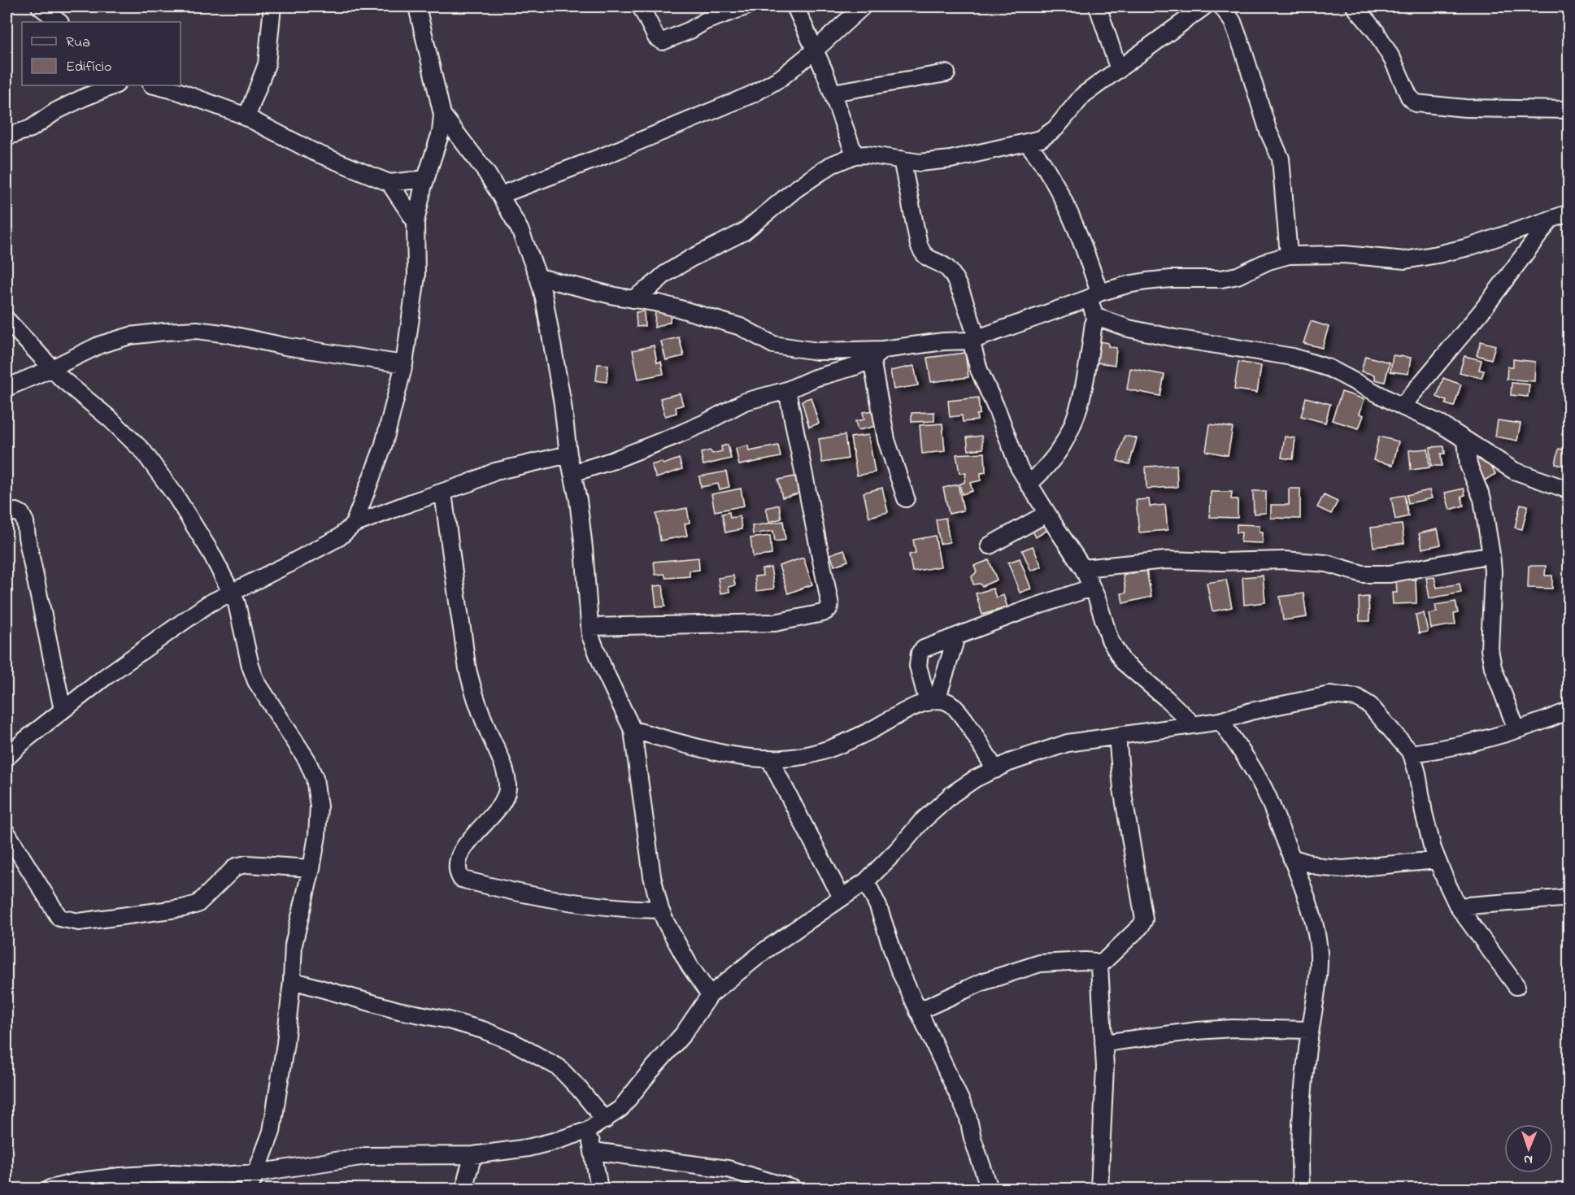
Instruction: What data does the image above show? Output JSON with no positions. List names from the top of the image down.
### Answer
{
  "legend": ["Rua", "Edifício"],
  "north": "bottom"
}
